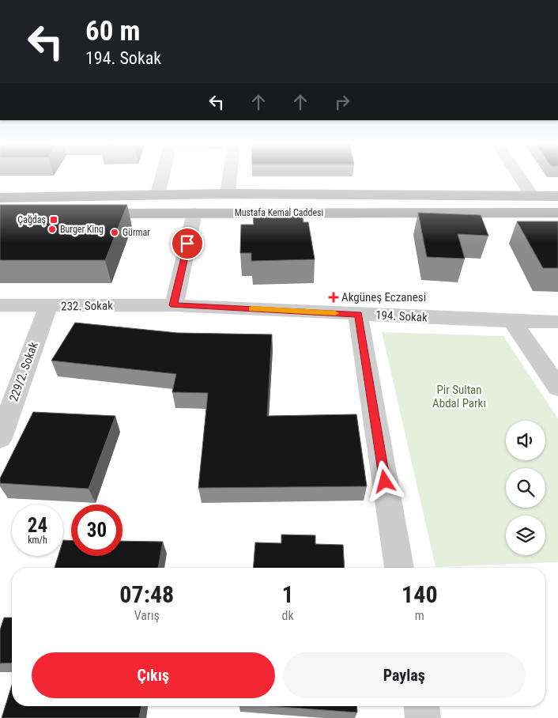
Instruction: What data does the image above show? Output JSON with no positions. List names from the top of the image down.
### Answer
{
  "streets": {
    "main road": ["Mustafa Kemal Caddesi"],
    "street": ["232. Sokak", "194. Sokak", "229/2. Sokak"]
  },
  "crossings": [
    ["232. Sokak", "194. Sokak"],
    ["232. Sokak", "229/2. Sokak"]
  ],
  "parks": ["Pir Sultan Abdal Parkı"],
  "places": {
    "transit": ["Çağdaş"],
    "other": ["Burger King", "Gürmar"],
    "health": ["Akgüneş Eczanesi"]
  },
  "page": {
    "turn": ["60 m", "194. Sokak"],
    "speed": "24 km/h",
    "limit": "30",
    "eta": [
      "07:48",
      "Varış",
      "1",
      "dk",
      "140",
      "m"
    ],
    "buttons": ["Çıkış", "Paylaş"]
  }
}
